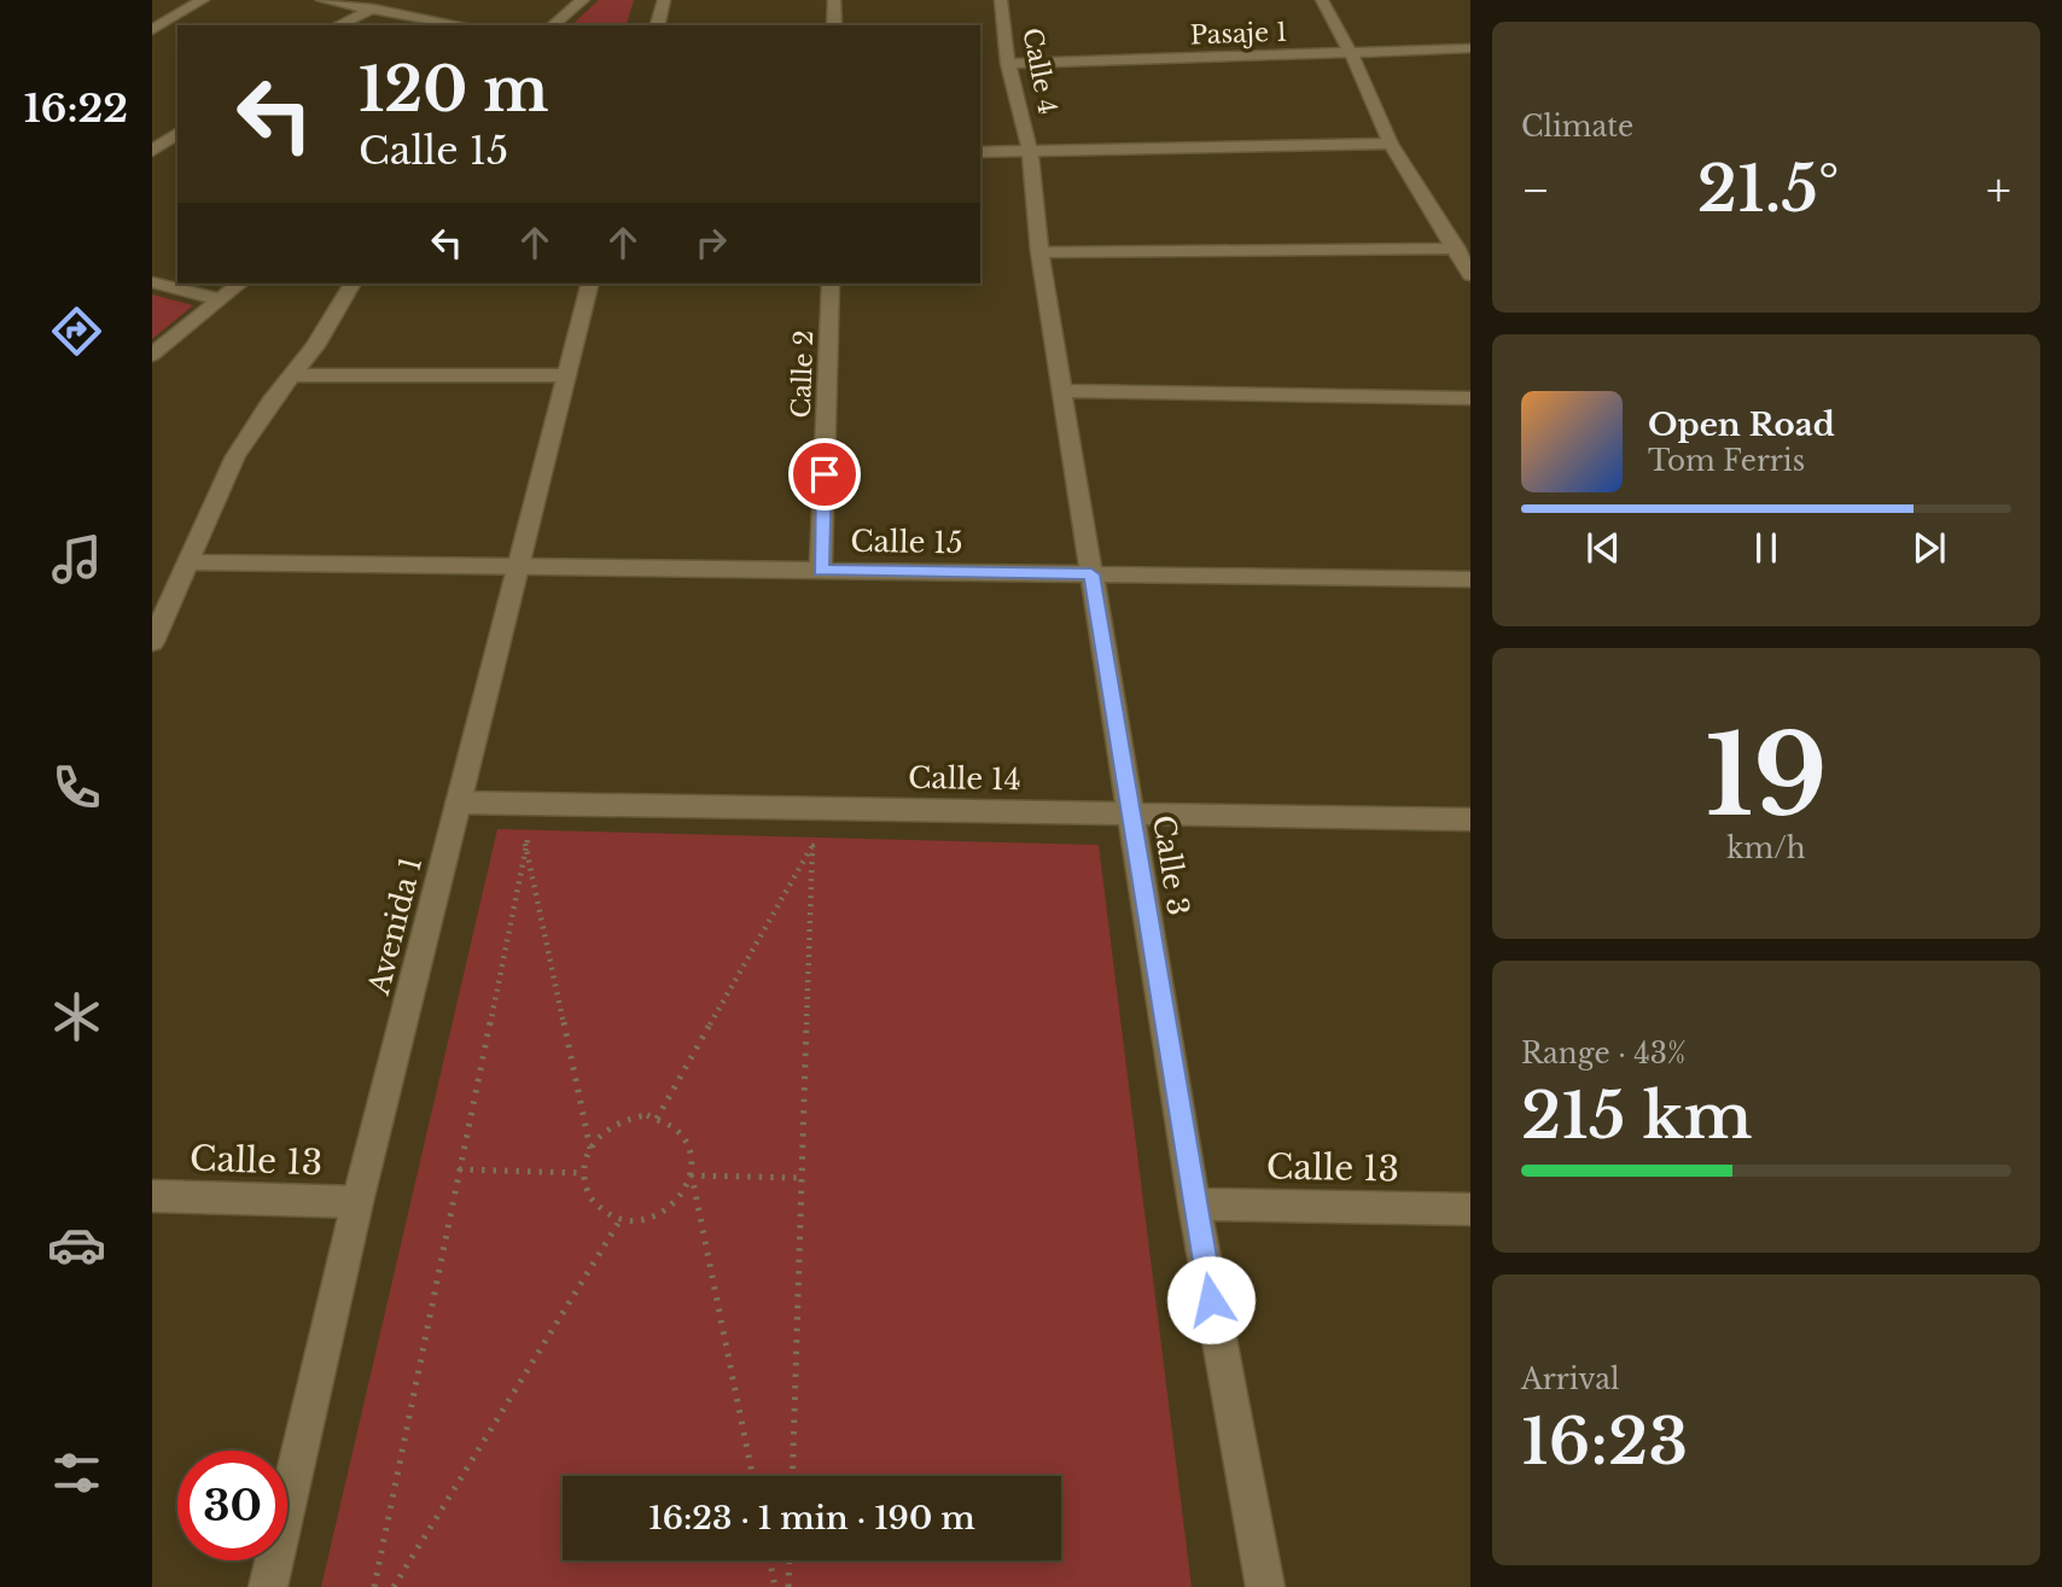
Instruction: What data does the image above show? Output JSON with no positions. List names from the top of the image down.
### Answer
{
  "streets": {
    "street": [
      "Pasaje 1",
      "Calle 4",
      "Calle 2",
      "Calle 15",
      "Calle 14",
      "Calle 3",
      "Avenida 1",
      "Calle 13"
    ]
  },
  "crossings": [
    ["Pasaje 1", "Calle 4"],
    ["Calle 4", "Calle 3"],
    ["Calle 2", "Calle 15"],
    ["Calle 15", "Calle 3"],
    ["Calle 15", "Avenida 1"],
    ["Calle 14", "Calle 3"],
    ["Calle 14", "Avenida 1"],
    ["Calle 3", "Calle 13"],
    ["Avenida 1", "Calle 13"]
  ],
  "page": {
    "tabs": "16:22",
    "tile": [
      "Climate",
      ["19", "km/h"],
      ["Range · 43%", "215 km"],
      ["Arrival", "16:23"]
    ],
    "turn": ["120 m", "Calle 15"],
    "heat": ["−", "21.5°", "+"],
    "song": ["Open Road", "Tom Ferris"],
    "limit": "30",
    "trip": "16:23 · 1 min · 190 m"
  }
}
